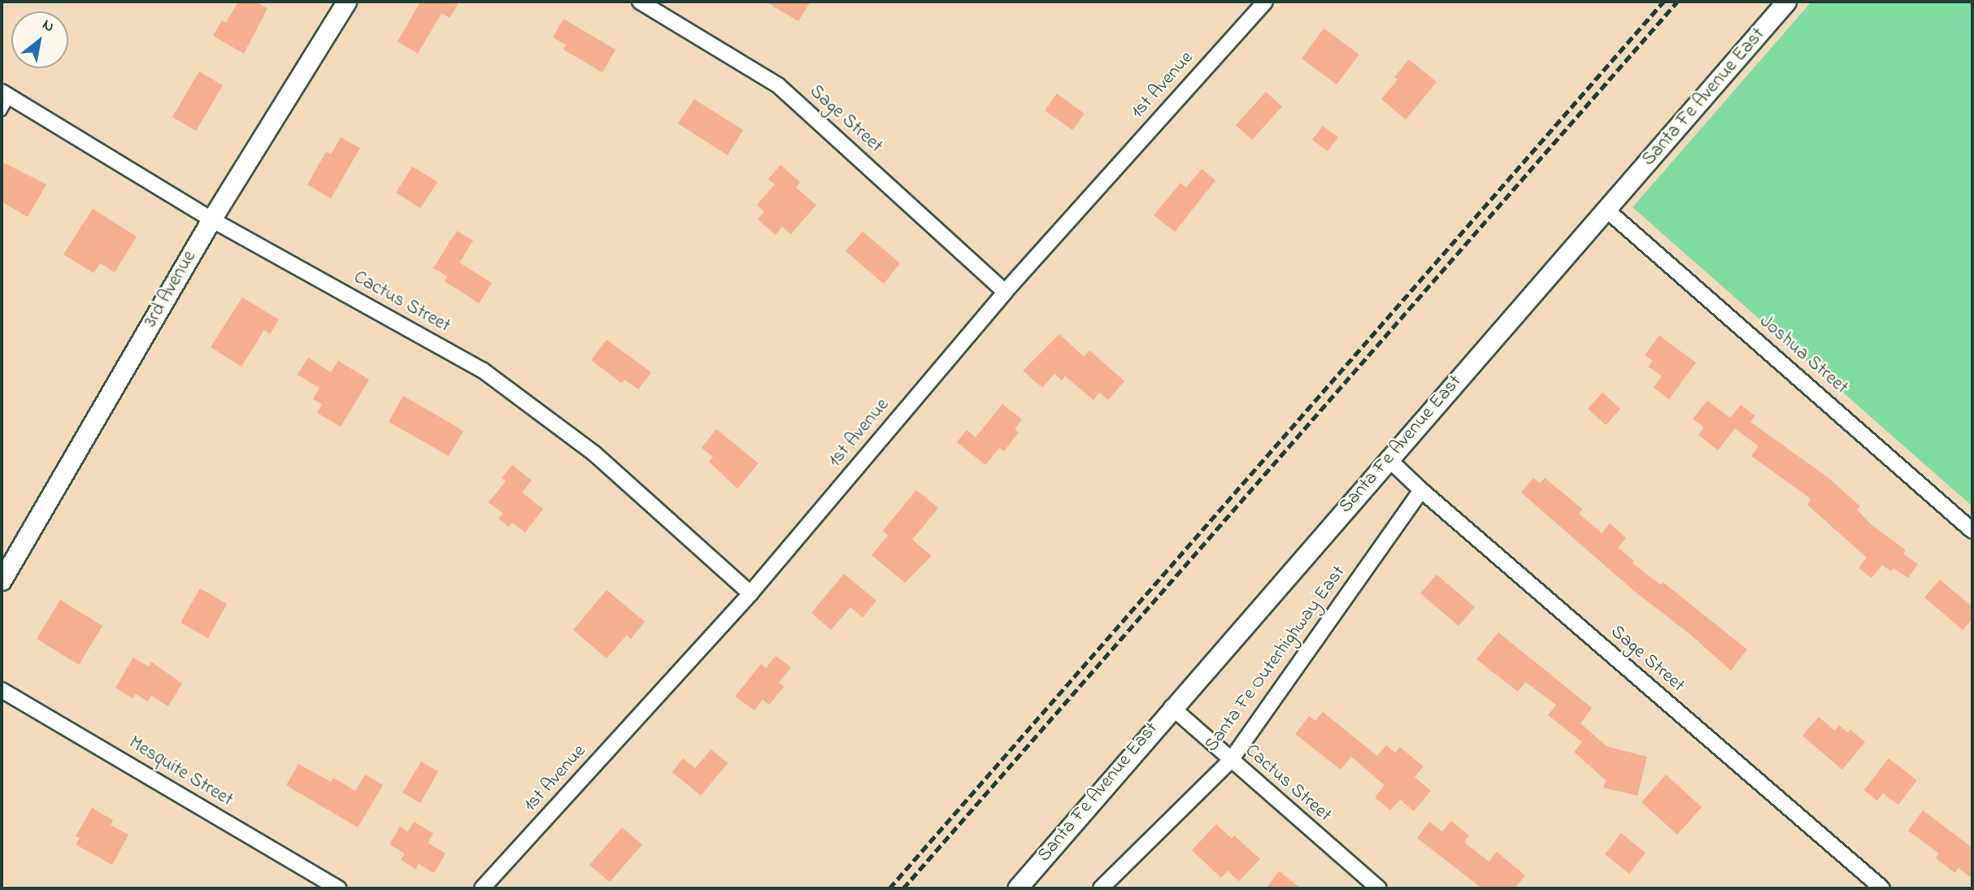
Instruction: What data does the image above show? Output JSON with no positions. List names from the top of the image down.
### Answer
{
  "streets": {
    "street": [
      "1st Avenue",
      "Santa Fe Avenue East",
      "Sage Street",
      "3rd Avenue",
      "Cactus Street",
      "Joshua Street",
      "Santa Fe Outerhighway East",
      "Mesquite Street"
    ]
  },
  "crossings": [
    ["1st Avenue", "Sage Street"],
    ["1st Avenue", "Cactus Street"],
    ["Santa Fe Avenue East", "Sage Street"],
    ["Santa Fe Avenue East", "Cactus Street"],
    ["Santa Fe Avenue East", "Joshua Street"],
    ["Sage Street", "Santa Fe Outerhighway East"],
    ["3rd Avenue", "Cactus Street"],
    ["Cactus Street", "Santa Fe Outerhighway East"]
  ],
  "north": "top right"
}
